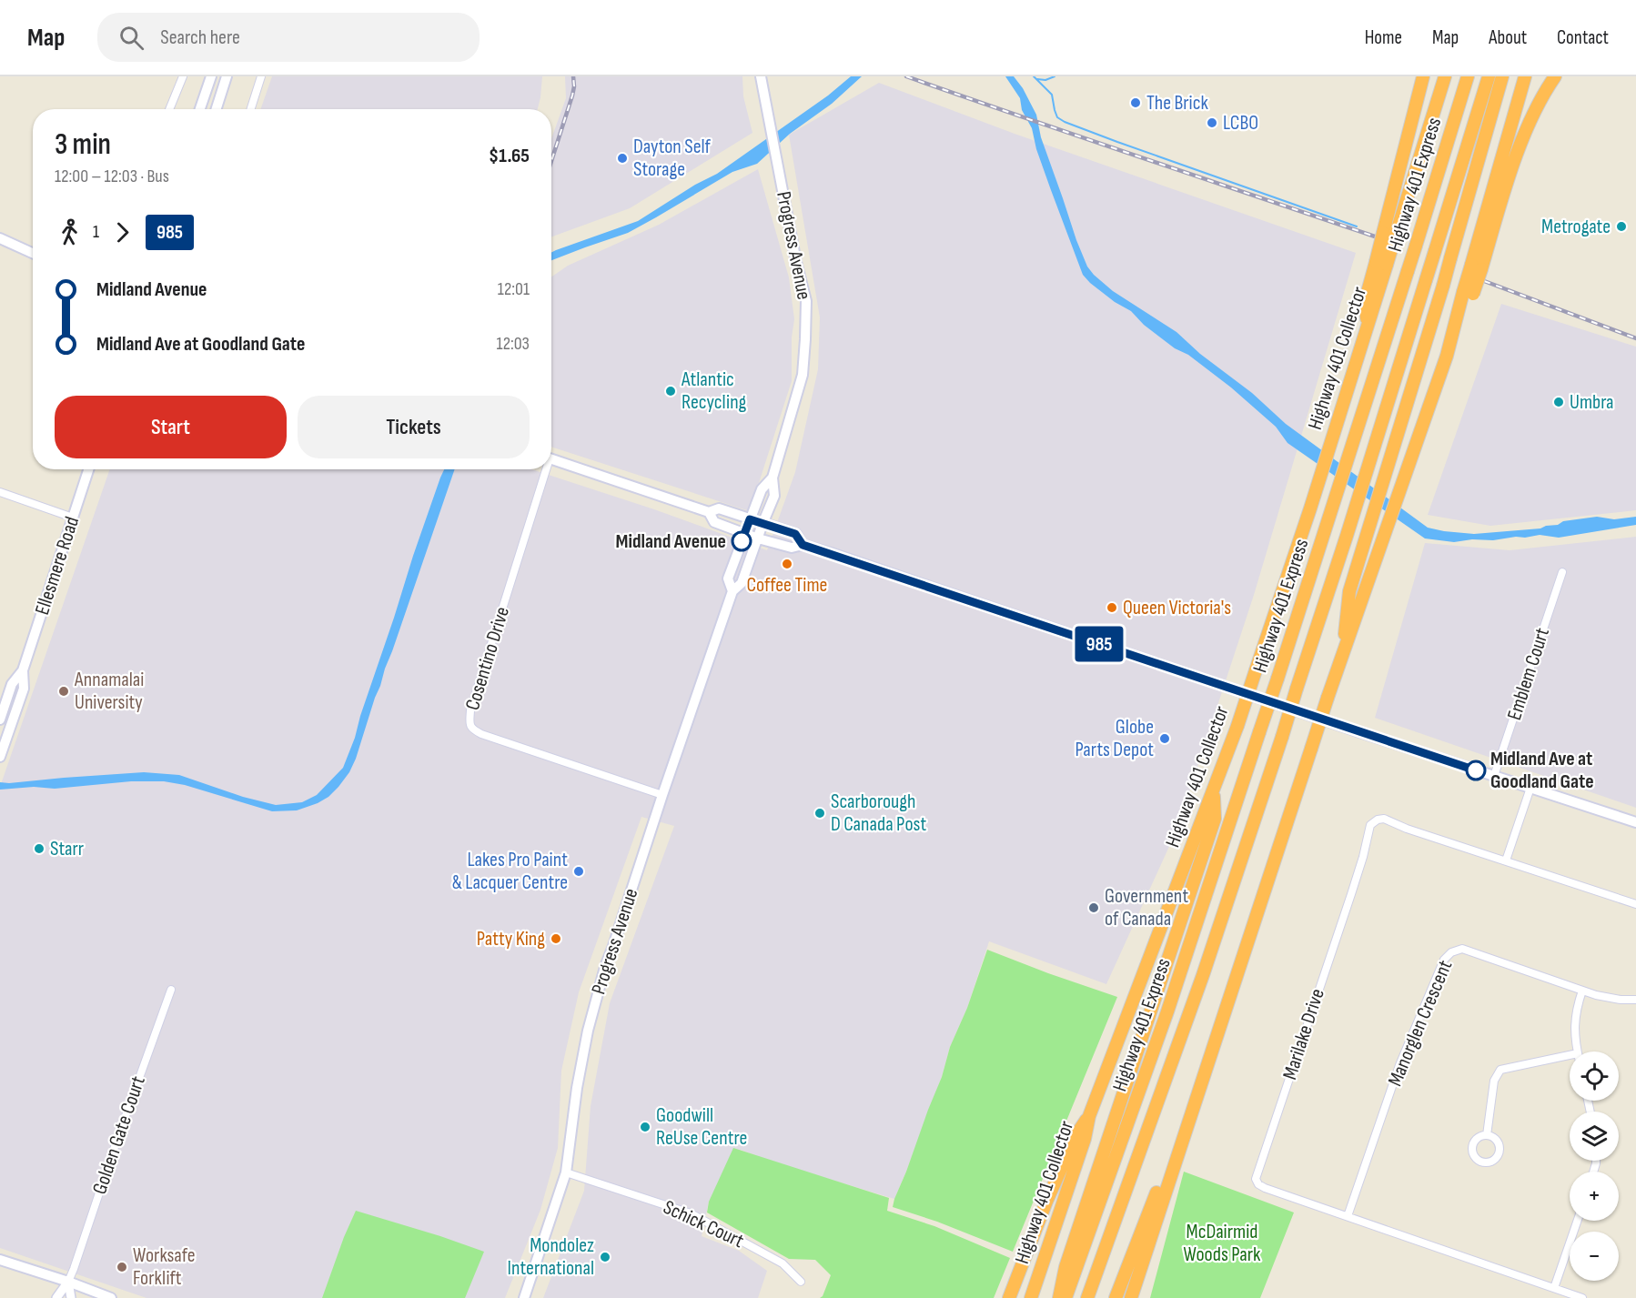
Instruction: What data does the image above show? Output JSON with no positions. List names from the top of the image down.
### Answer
{
  "streets": {
    "highway": ["Highway 401 Express", "Highway 401 Collector"],
    "main road": ["Progress Avenue", "Ellesmere Road"],
    "street": [
      "Cosentino Drive",
      "Emblem Court",
      "Manorglen Crescent",
      "Marilake Drive",
      "Golden Gate Court",
      "Schick Court"
    ]
  },
  "crossings": [
    ["Progress Avenue", "Cosentino Drive"],
    ["Progress Avenue", "Schick Court"],
    ["Manorglen Crescent", "Marilake Drive"]
  ],
  "parks": ["McDairmid Woods Park"],
  "places": [
    "The Brick",
    "LCBO",
    "Dayton Self Storage",
    "Metrogate",
    "Atlantic Recycling",
    "Umbra",
    "Midland Avenue",
    "Coffee Time",
    "Queen Victoria's",
    "Annamalai University",
    "Globe Parts Depot",
    "Midland Ave at Goodland Gate",
    "Scarborough D Canada Post",
    "Starr",
    "Lakes Pro Paint & Lacquer Centre",
    "Government of Canada",
    "Patty King",
    "Goodwill ReUse Centre",
    "Mondolez International",
    "Worksafe Forklift"
  ],
  "lines": ["bus line 985"],
  "page": {
    "header": "Map",
    "search": "Search here",
    "nav": [
      "Home",
      "Map",
      "About",
      "Contact"
    ],
    "on_map": "985",
    "heading": ["3 min", "12:00 – 12:03 · Bus", "$1.65"],
    "legs": ["1", "985"],
    "list": [
      {
        "name": "Midland Avenue",
        "value": "12:01"
      },
      {
        "name": "Midland Ave at Goodland Gate",
        "value": "12:03"
      }
    ],
    "buttons": ["Start", "Tickets"],
    "map_buttons": ["+", "−"]
  }
}
